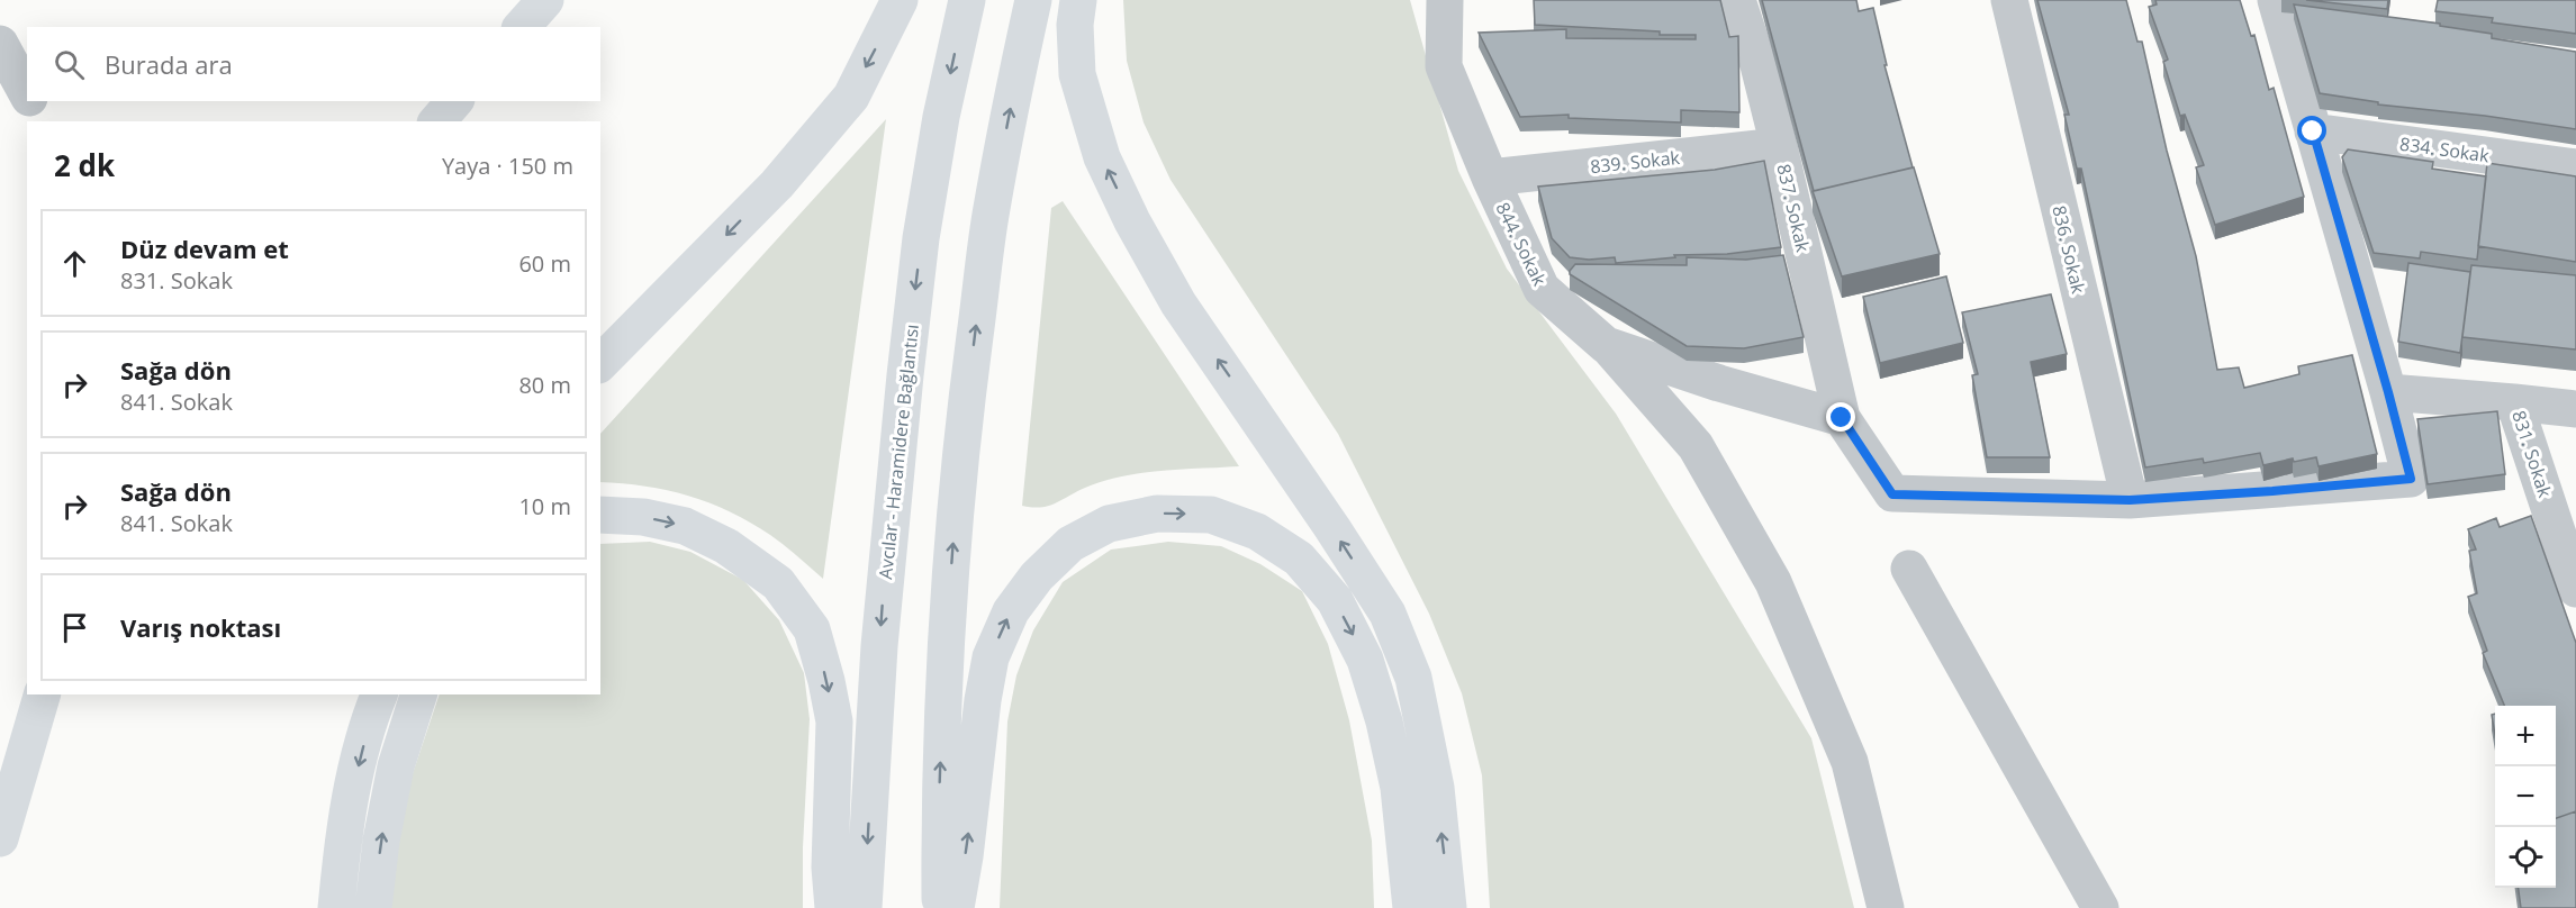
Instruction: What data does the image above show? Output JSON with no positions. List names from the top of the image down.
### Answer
{
  "streets": {
    "main road": ["Avcılar - Haramidere Bağlantısı"],
    "street": [
      "834. Sokak",
      "839. Sokak",
      "837. Sokak",
      "844. Sokak",
      "836. Sokak",
      "831. Sokak"
    ]
  },
  "crossings": [
    ["839. Sokak", "837. Sokak"],
    ["839. Sokak", "844. Sokak"],
    ["837. Sokak", "844. Sokak"]
  ],
  "page": {
    "search": "Burada ara",
    "heading": ["2 dk", "Yaya · 150 m"],
    "list": [
      ["Düz devam et", "831. Sokak", "60 m"],
      ["Sağa dön", "841. Sokak", "80 m"],
      ["Sağa dön", "841. Sokak", "10 m"],
      "Varış noktası"
    ],
    "map_buttons": ["+", "−"]
  }
}
